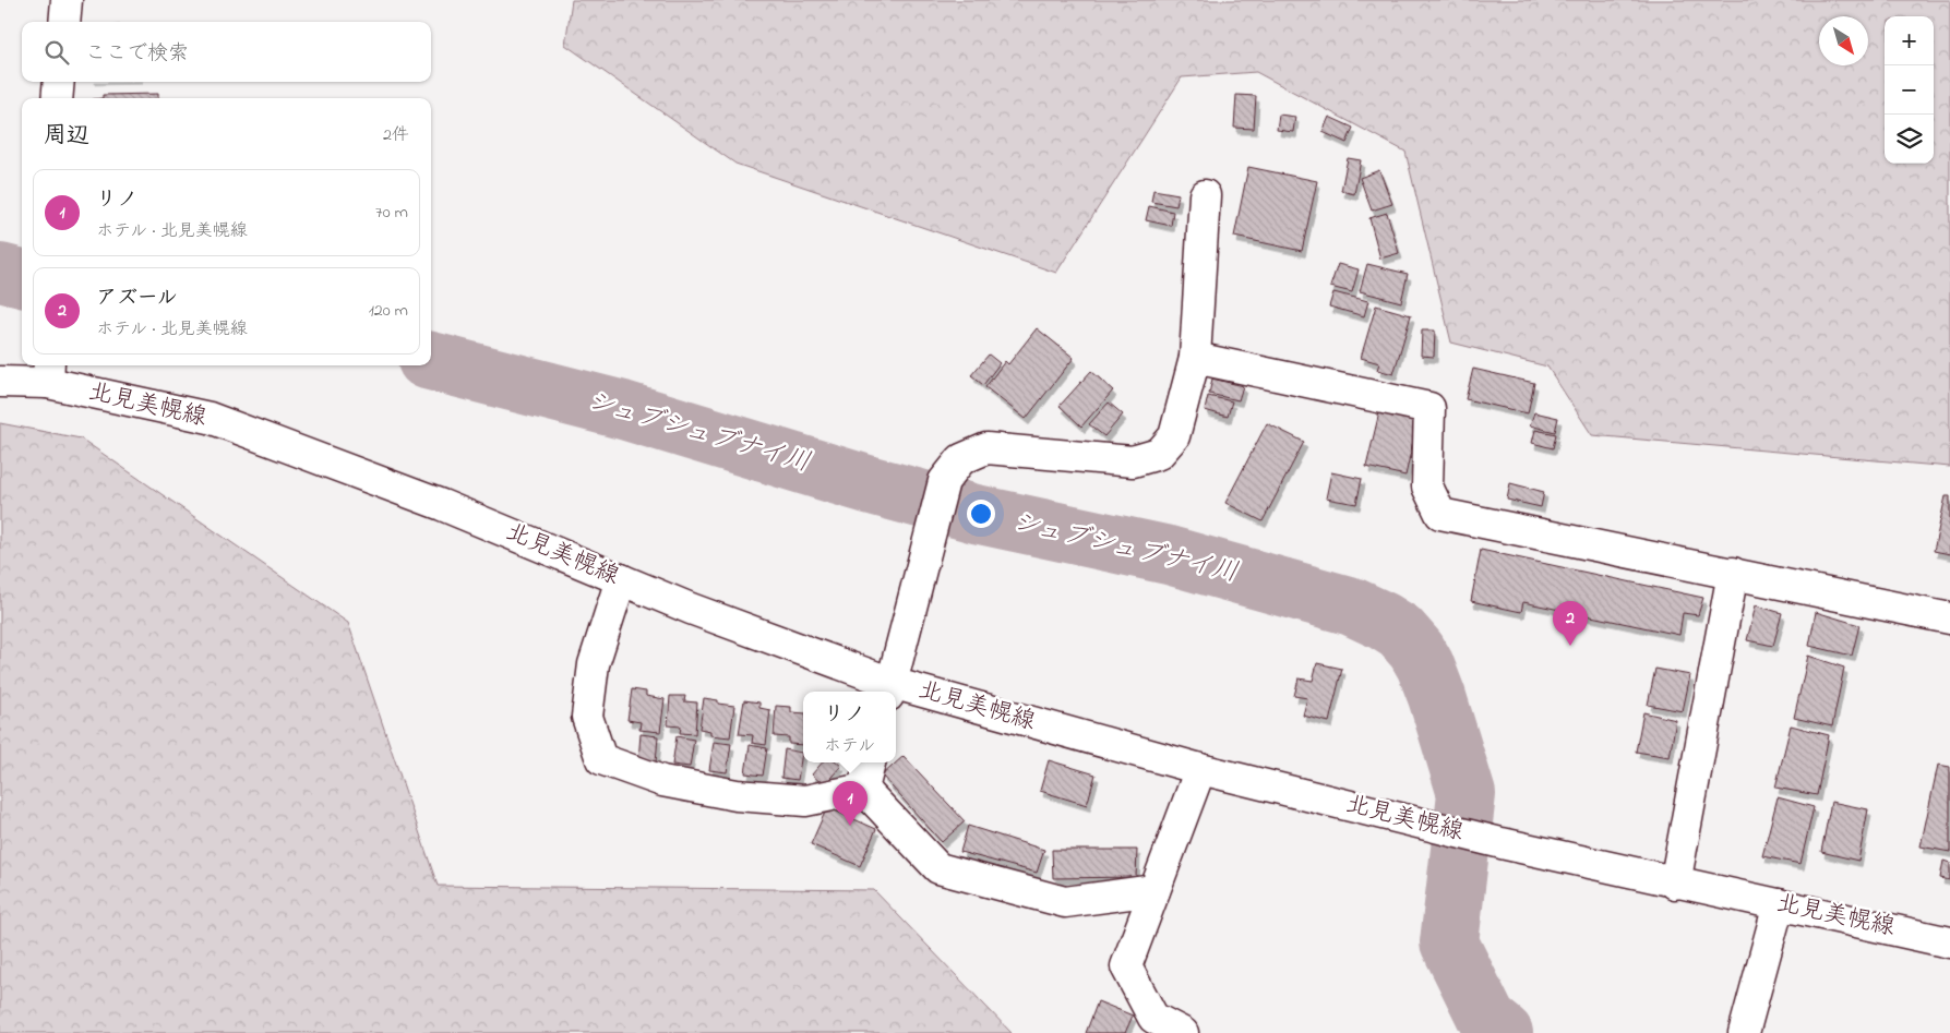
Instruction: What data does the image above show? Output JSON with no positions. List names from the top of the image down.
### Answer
{
  "streets": {
    "main road": ["北見美幌線"]
  },
  "water": ["シュブシュブナイ川"],
  "north": "bottom right",
  "page": {
    "map_buttons": ["+", "−"],
    "search": "ここで検索",
    "heading": ["周辺", "2件"],
    "list": [
      {
        "mark": "1",
        "name": "リノ",
        "note": "ホテル · 北見美幌線",
        "value": "70 m"
      },
      {
        "mark": "2",
        "name": "アズール",
        "note": "ホテル · 北見美幌線",
        "value": "120 m"
      }
    ],
    "pins": ["2", "1"],
    "popup": ["リノ", "ホテル"]
  }
}
